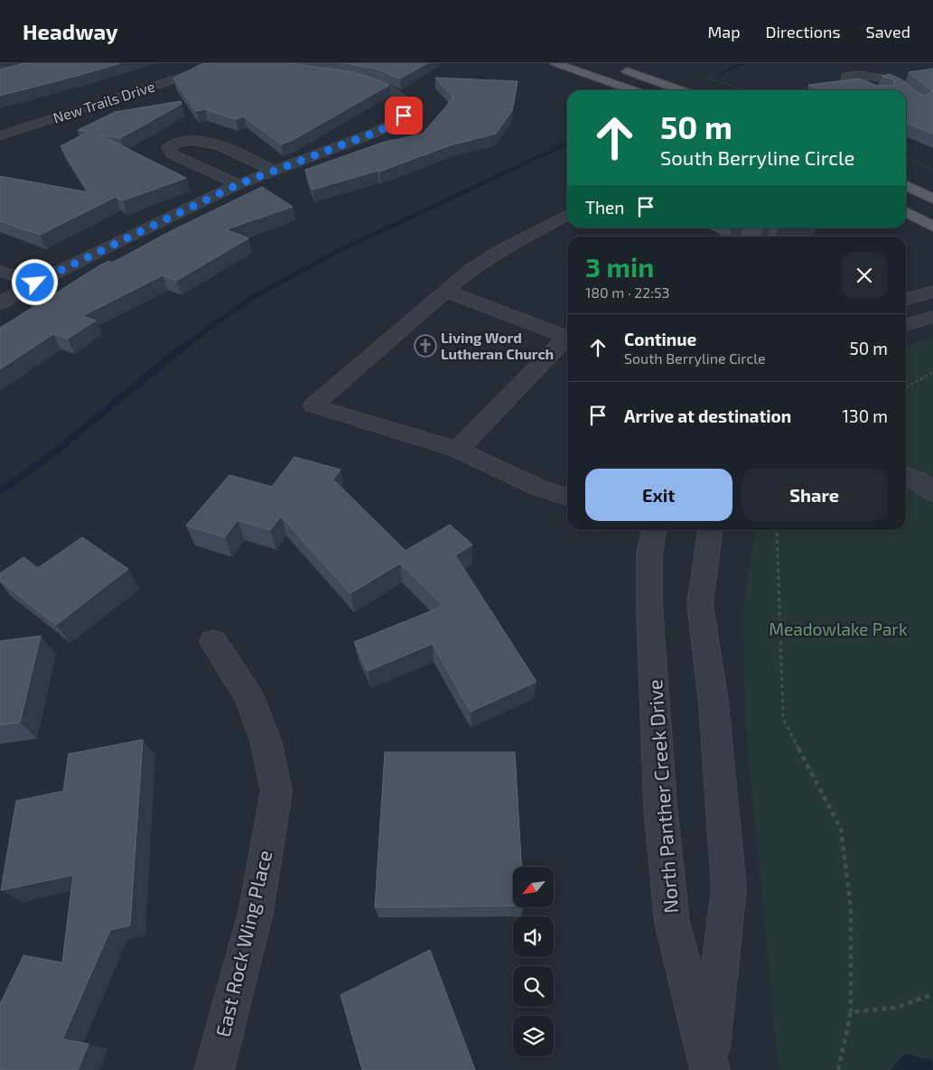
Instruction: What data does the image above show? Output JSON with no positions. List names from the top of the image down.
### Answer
{
  "streets": {
    "street": ["New Trails Drive", "North Panther Creek Drive", "East Rock Wing Place"]
  },
  "parks": ["Meadowlake Park"],
  "places": {
    "church": ["Living Word Lutheran Church"]
  },
  "north": "bottom left",
  "page": {
    "header": "Headway",
    "nav": ["Map", "Directions", "Saved"],
    "turn": ["50 m", "South Berryline Circle"],
    "then": "Then",
    "heading": ["3 min", "180 m · 22:53"],
    "list": [
      {
        "name": "Continue",
        "note": "South Berryline Circle",
        "value": "50 m"
      },
      {
        "name": "Arrive at destination",
        "value": "130 m"
      }
    ],
    "buttons": ["Exit", "Share"]
  }
}
